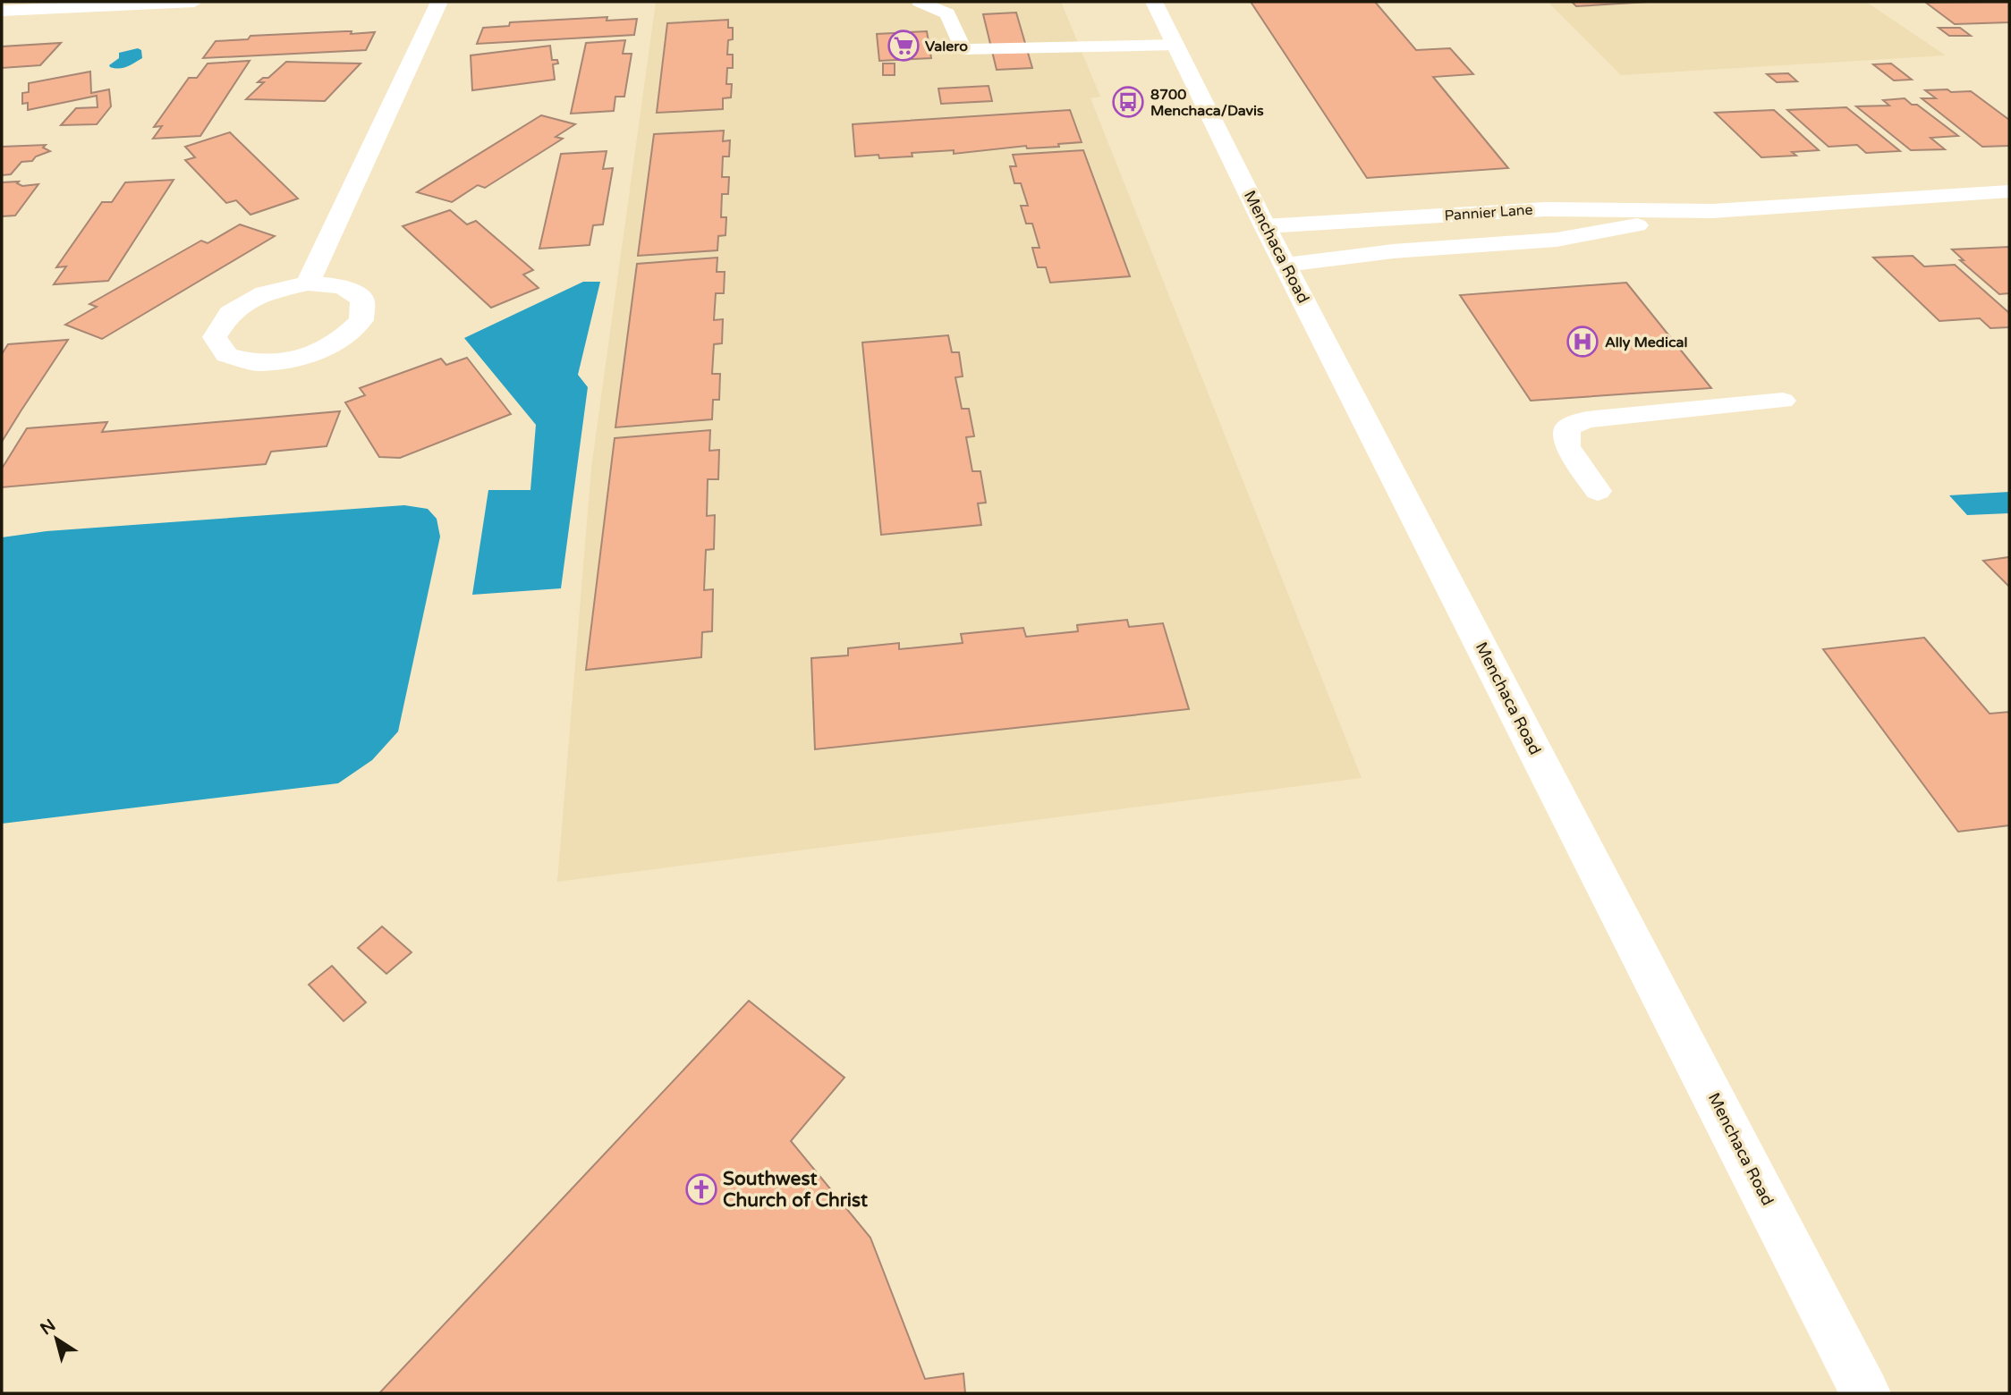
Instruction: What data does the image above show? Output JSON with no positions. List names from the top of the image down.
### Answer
{
  "streets": {
    "street": ["Pannier Lane", "Menchaca Road"]
  },
  "crossings": [
    ["Pannier Lane", "Menchaca Road"]
  ],
  "places": {
    "supermarket": ["Valero"],
    "bus stop": ["8700 Menchaca/Davis"],
    "hospital": ["Ally Medical"],
    "church": ["Southwest Church of Christ"]
  },
  "north": "top left"
}
